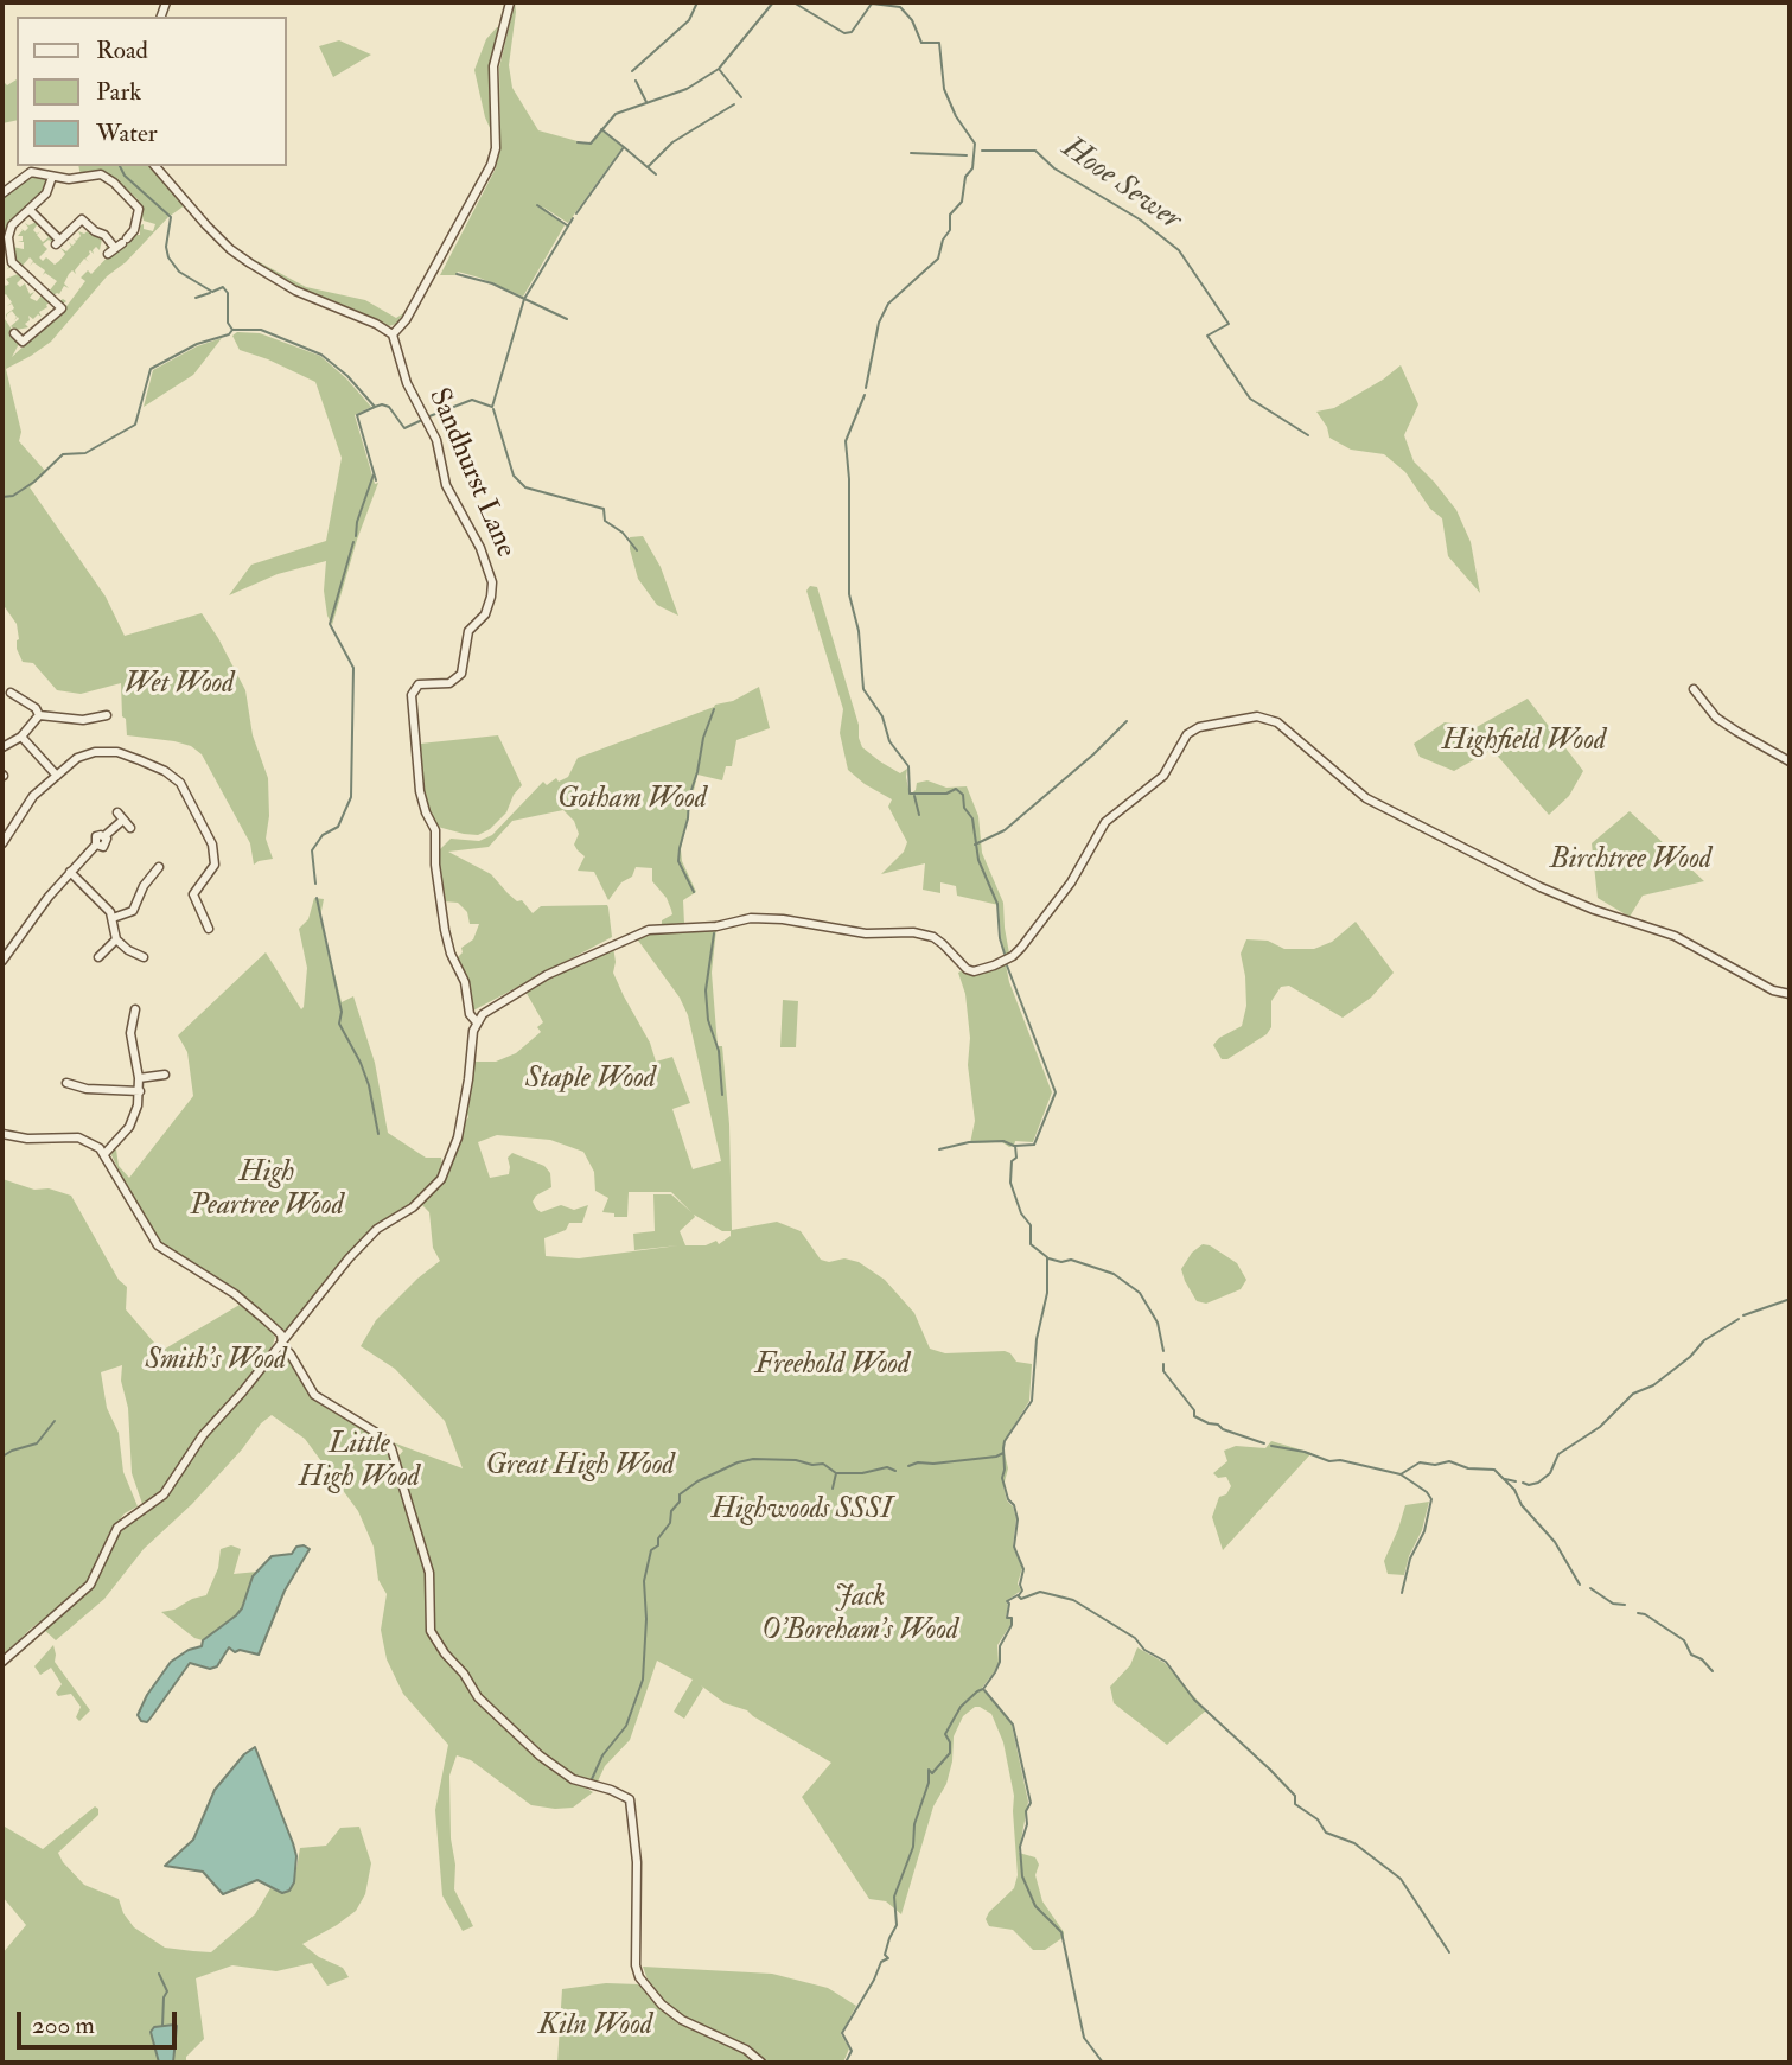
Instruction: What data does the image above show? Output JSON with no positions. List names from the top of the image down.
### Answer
{
  "streets": {
    "street": ["Sandhurst Lane"]
  },
  "water": ["Hooe Sewer"],
  "parks": [
    "Wet Wood",
    "Highfield Wood",
    "Gotham Wood",
    "Birchtree Wood",
    "Staple Wood",
    "High Peartree Wood",
    "Smith's Wood",
    "Freehold Wood",
    "Little High Wood",
    "Great High Wood",
    "Highwoods SSSI",
    "Jack O'Boreham's Wood",
    "Kiln Wood"
  ],
  "legend": ["Road", "Park", "Water"],
  "scale_bar": "200 m"
}
